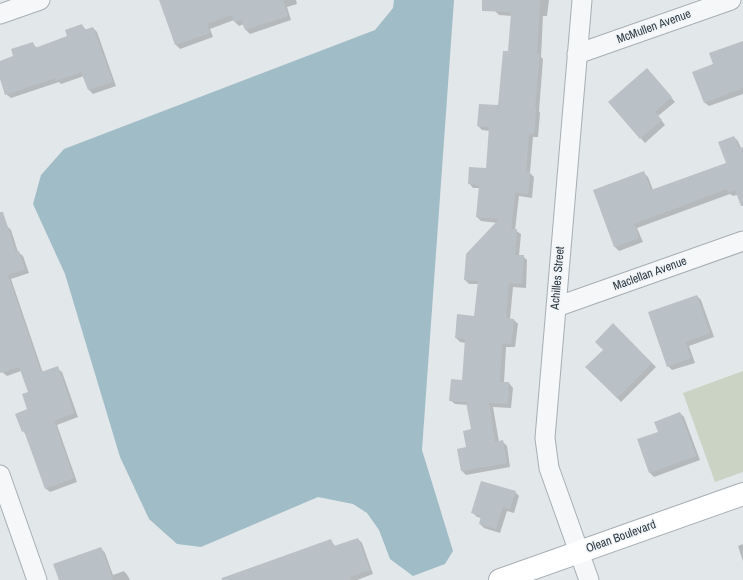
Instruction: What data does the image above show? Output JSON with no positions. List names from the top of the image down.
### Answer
{
  "streets": {
    "street": [
      "McMullen Avenue",
      "Maclellan Avenue",
      "Achilles Street",
      "Olean Boulevard"
    ]
  },
  "crossings": [
    ["McMullen Avenue", "Achilles Street"],
    ["Maclellan Avenue", "Achilles Street"],
    ["Achilles Street", "Olean Boulevard"]
  ]
}
